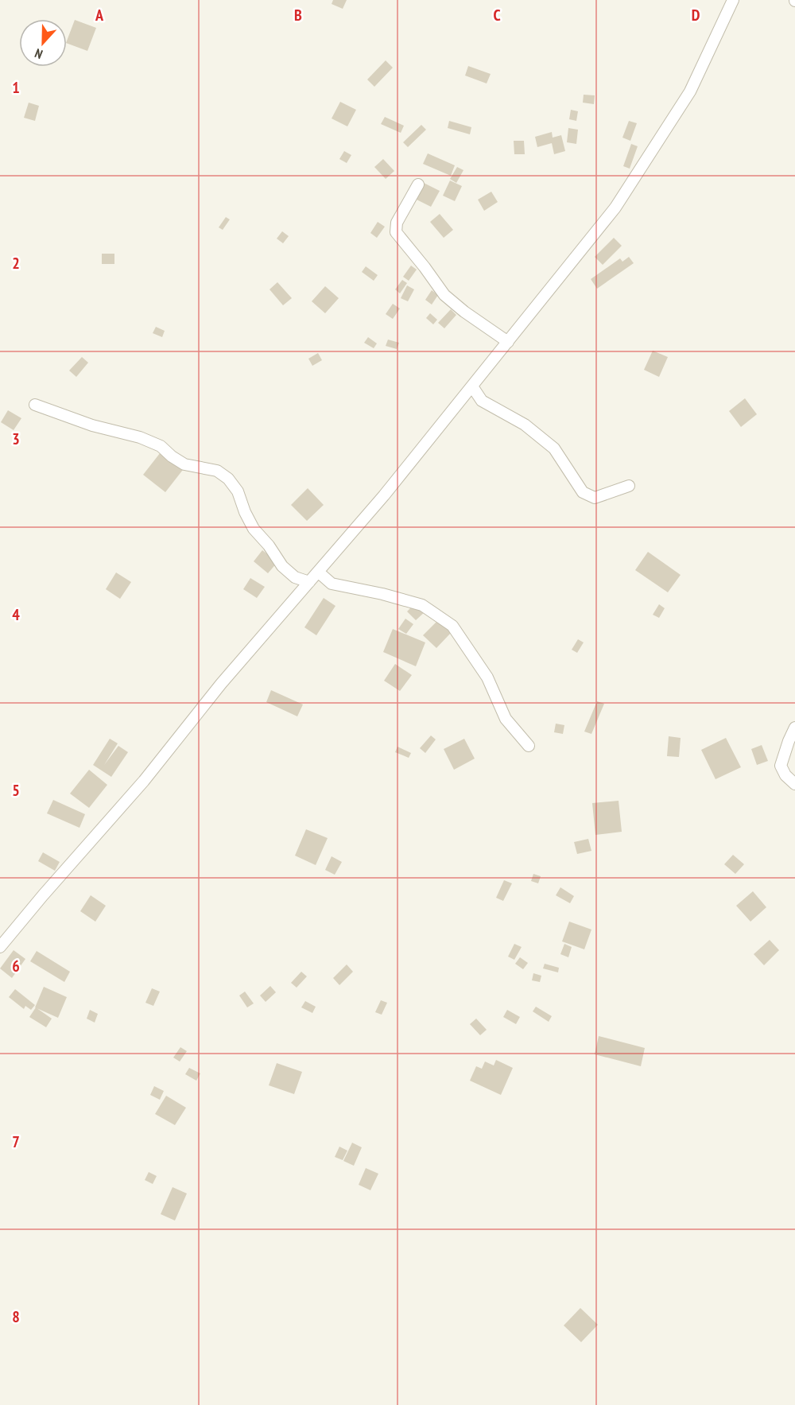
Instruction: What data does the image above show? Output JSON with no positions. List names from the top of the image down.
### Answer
{
  "north": "bottom",
  "grid": {
    "columns": [
      "A",
      "B",
      "C",
      "D"
    ],
    "rows": [
      "1",
      "2",
      "3",
      "4",
      "5",
      "6",
      "7",
      "8"
    ]
  }
}
